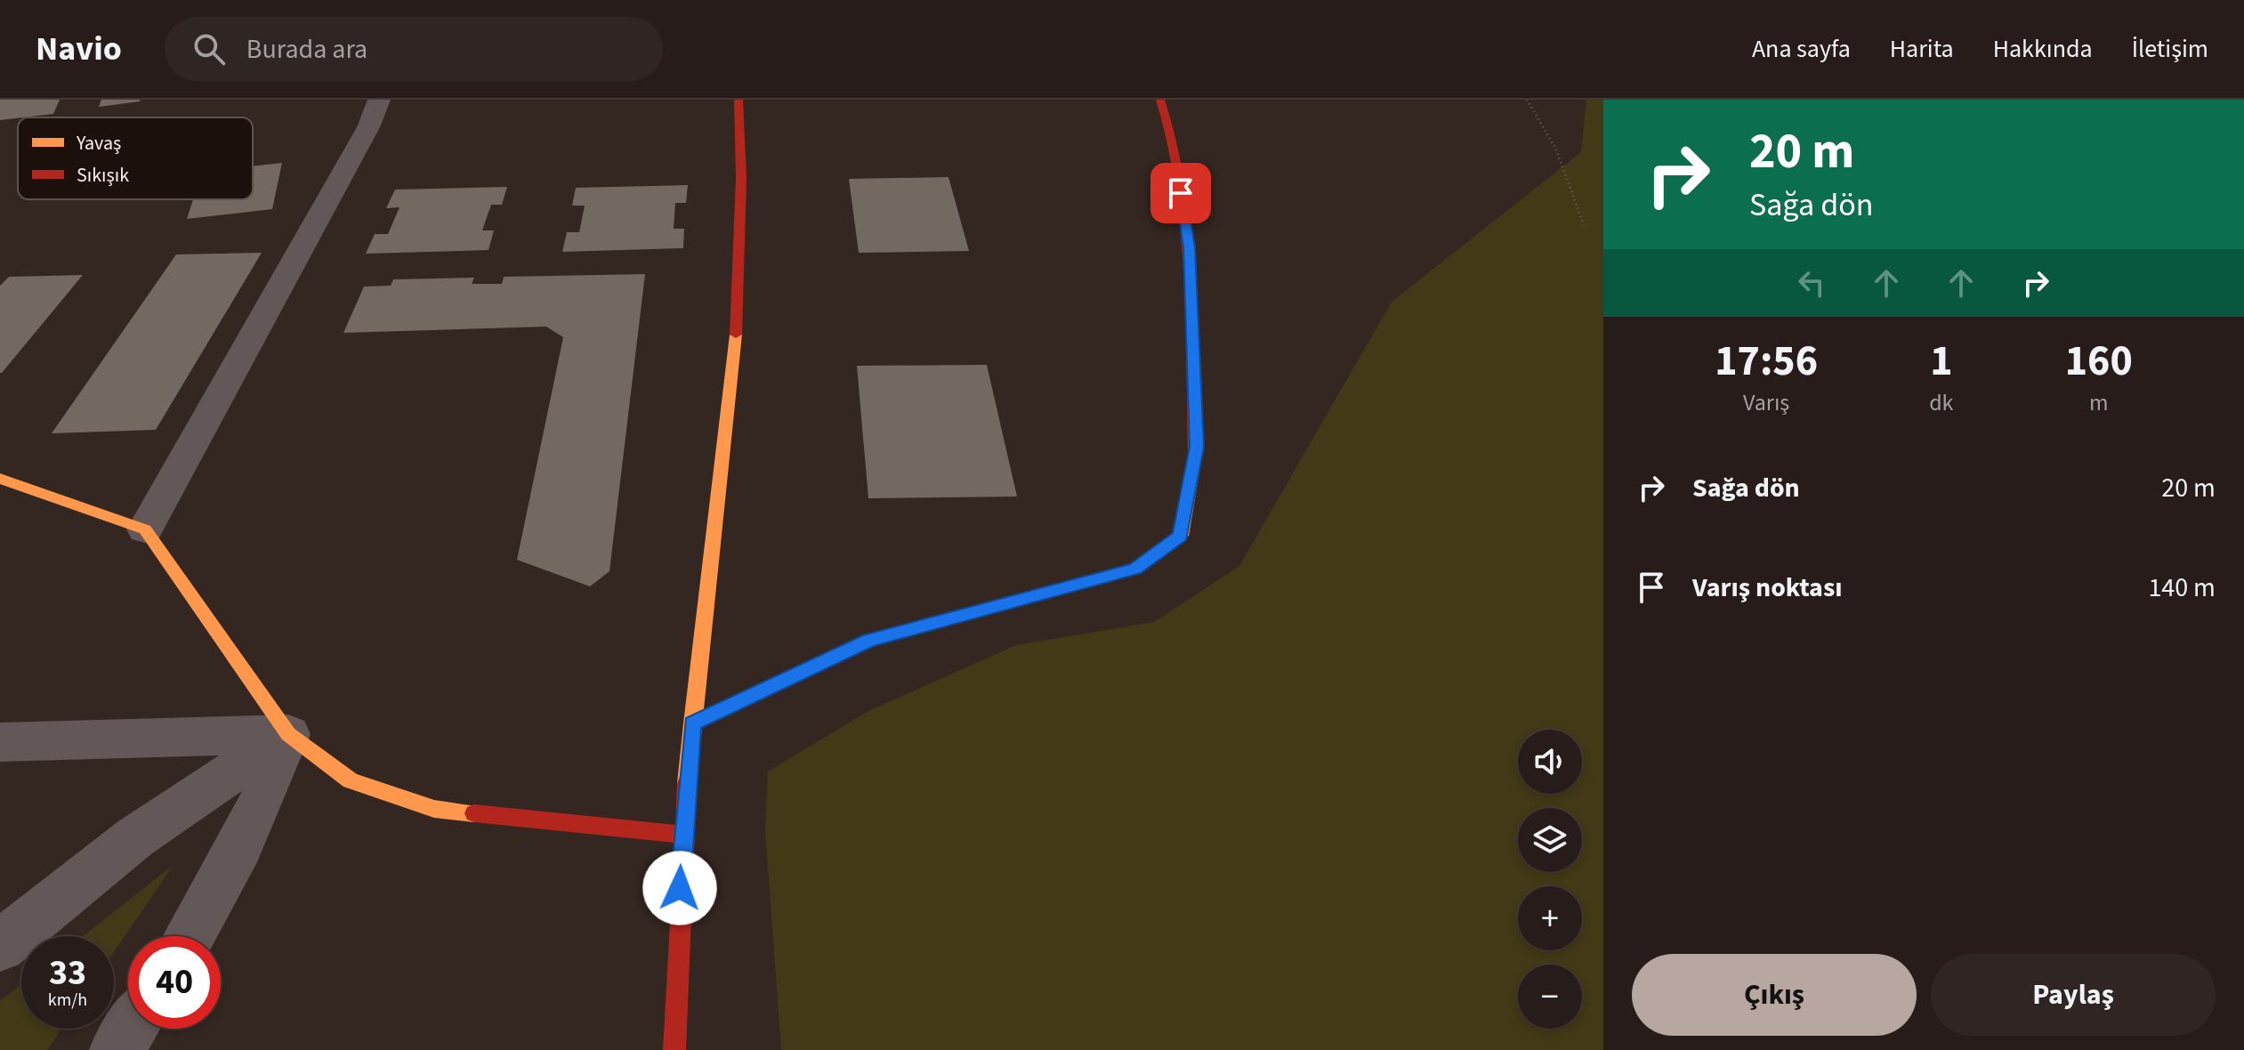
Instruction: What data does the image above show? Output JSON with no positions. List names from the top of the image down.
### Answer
{
  "legend": ["Yavaş", "Sıkışık"],
  "page": {
    "header": "Navio",
    "search": "Burada ara",
    "nav": [
      "Ana sayfa",
      "Harita",
      "Hakkında",
      "İletişim"
    ],
    "turn": ["20 m", "Sağa dön"],
    "eta": [
      "17:56",
      "Varış",
      "1",
      "dk",
      "160",
      "m"
    ],
    "list": [
      {
        "name": "Sağa dön",
        "value": "20 m"
      },
      {
        "name": "Varış noktası",
        "value": "140 m"
      }
    ],
    "map_buttons": ["+", "−"],
    "speed": "33 km/h",
    "limit": "40",
    "buttons": ["Çıkış", "Paylaş"]
  }
}
